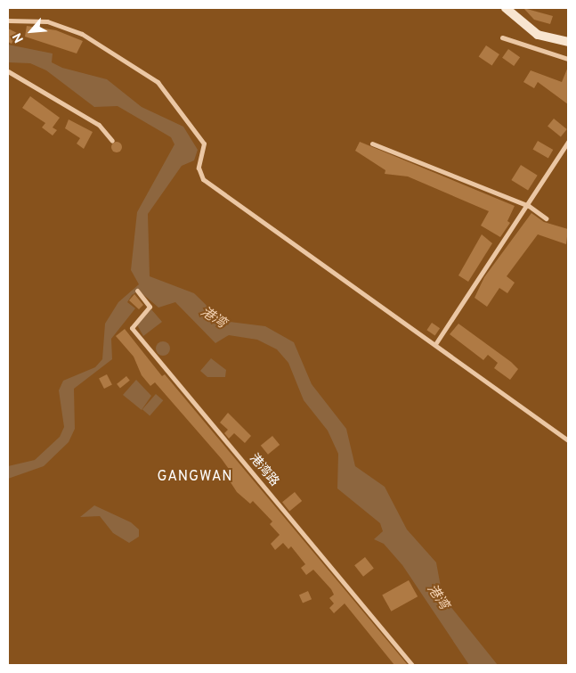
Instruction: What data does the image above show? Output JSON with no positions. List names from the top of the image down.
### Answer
{
  "streets": {
    "street": ["港湾路"]
  },
  "districts": ["GANGWAN"],
  "water": ["港湾"],
  "north": "bottom left"
}
